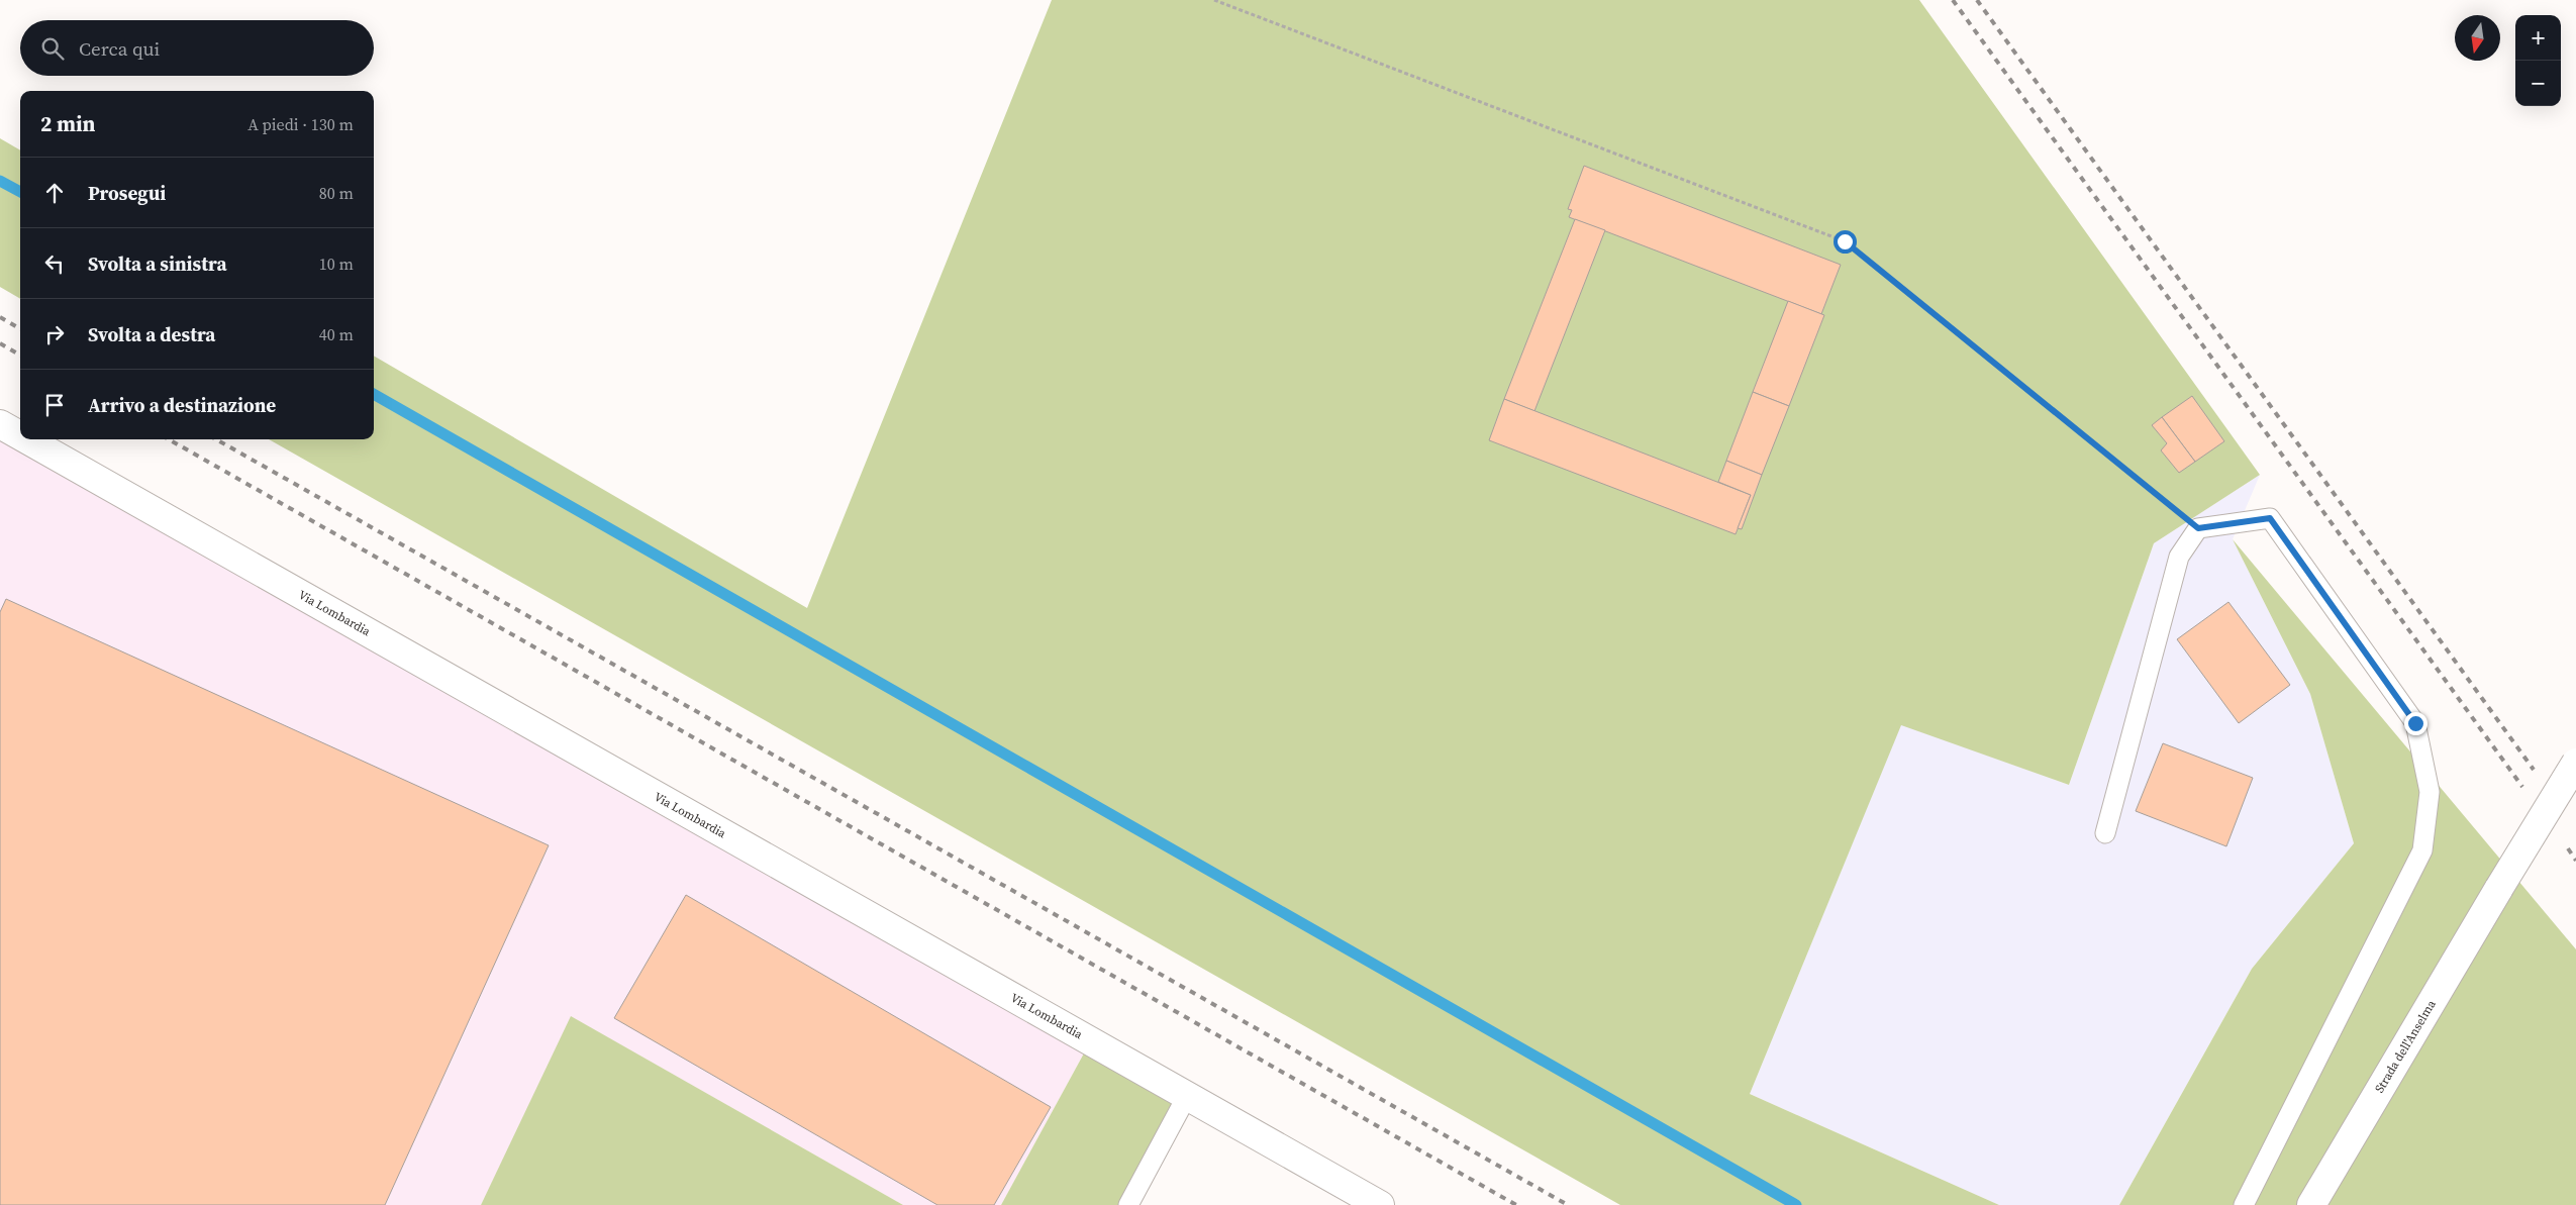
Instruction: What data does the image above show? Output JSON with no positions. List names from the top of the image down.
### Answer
{
  "streets": {
    "street": ["Via Lombardia", "Strada dell'Anselma"]
  },
  "north": "bottom",
  "page": {
    "map_buttons": ["+", "−"],
    "search": "Cerca qui",
    "heading": ["2 min", "A piedi · 130 m"],
    "list": [
      ["Prosegui", "80 m"],
      ["Svolta a sinistra", "10 m"],
      ["Svolta a destra", "40 m"],
      "Arrivo a destinazione"
    ]
  }
}
